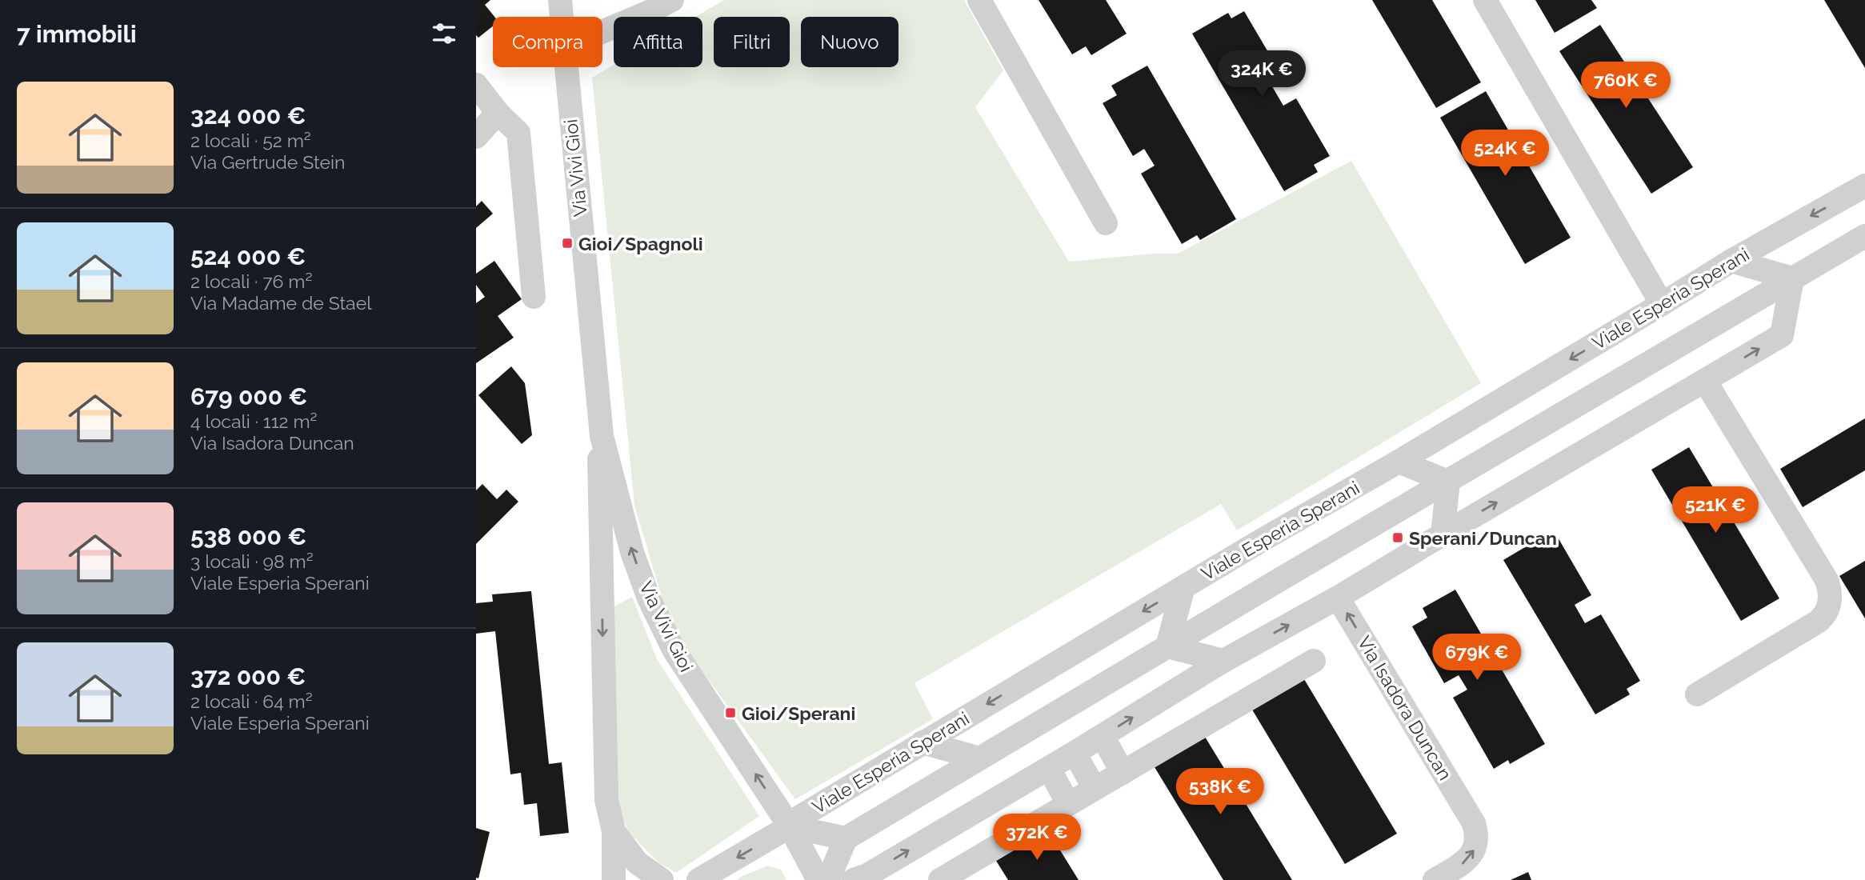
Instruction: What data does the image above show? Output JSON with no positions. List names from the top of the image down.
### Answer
{
  "streets": {
    "street": ["Via Vivi Gioi", "Viale Esperia Sperani", "Via Isadora Duncan"]
  },
  "crossings": [
    ["Via Vivi Gioi", "Viale Esperia Sperani"]
  ],
  "one_way": ["Via Isadora Duncan"],
  "places": {
    "transit": ["Gioi/Spagnoli", "Sperani/Duncan", "Gioi/Sperani"]
  },
  "page": {
    "heading": "7 immobili",
    "chip": [
      "Compra",
      "Affitta",
      "Filtri",
      "Nuovo"
    ],
    "price": [
      "324K €",
      "760K €",
      "524K €",
      "521K €",
      "679K €",
      "538K €",
      "372K €"
    ],
    "list": [
      {
        "name": "324 000 €",
        "note": "2 locali · 52 m² · Via Gertrude Stein"
      },
      {
        "name": "524 000 €",
        "note": "2 locali · 76 m² · Via Madame de Stael"
      },
      {
        "name": "679 000 €",
        "note": "4 locali · 112 m² · Via Isadora Duncan"
      },
      {
        "name": "538 000 €",
        "note": "3 locali · 98 m² · Viale Esperia Sperani"
      },
      {
        "name": "372 000 €",
        "note": "2 locali · 64 m² · Viale Esperia Sperani"
      }
    ]
  }
}
